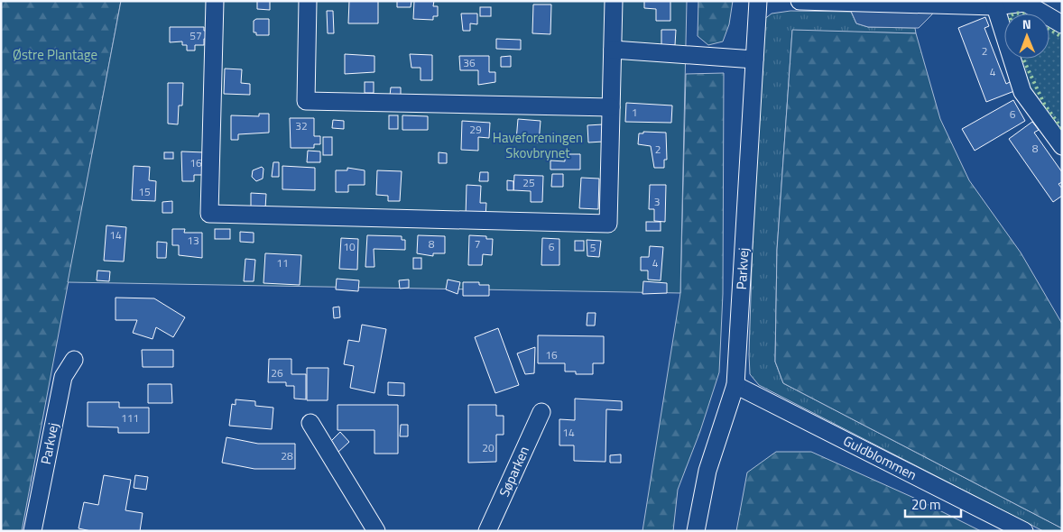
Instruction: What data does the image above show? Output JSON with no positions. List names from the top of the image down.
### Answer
{
  "streets": {
    "street": ["Parkvej", "Guldblommen", "Søparken"]
  },
  "crossings": [
    ["Parkvej", "Guldblommen"]
  ],
  "parks": ["Østre Plantage", "Haveforeningen Skovbrynet"],
  "house_numbers": [
    "57",
    "2",
    "36",
    "4",
    "1",
    "6",
    "32",
    "29",
    "8",
    "2",
    "16",
    "25",
    "15",
    "3",
    "14",
    "13",
    "8",
    "7",
    "10",
    "6",
    "5",
    "11",
    "4",
    "16",
    "26",
    "111",
    "14",
    "20",
    "28"
  ],
  "scale_bar": "20 m",
  "north": "top"
}
